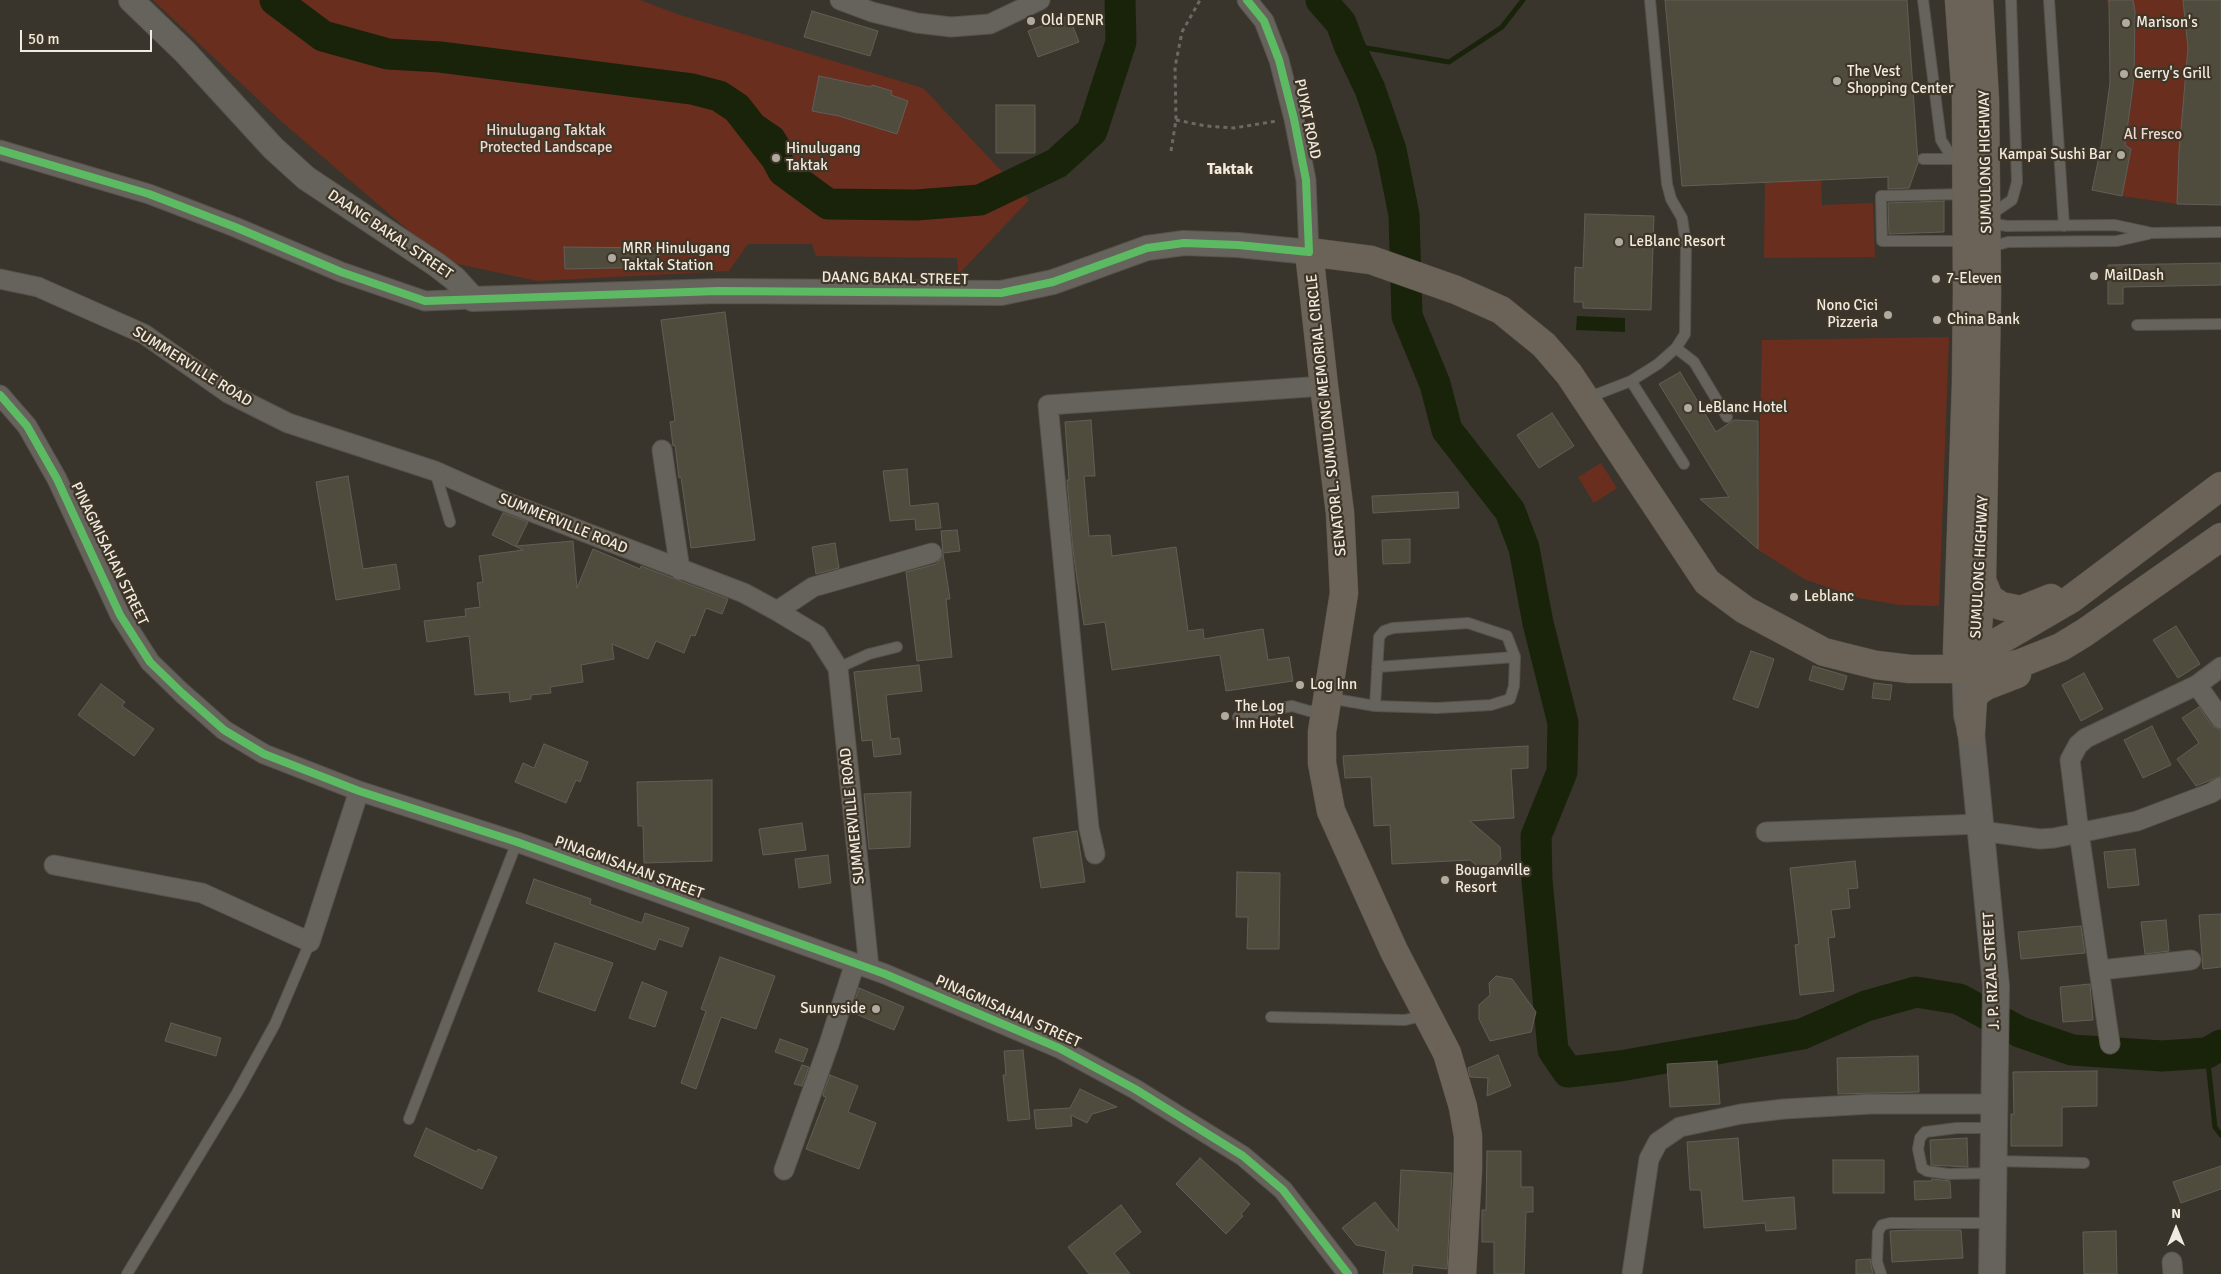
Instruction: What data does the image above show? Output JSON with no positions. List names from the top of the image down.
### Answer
{
  "streets": {
    "main road": ["SUMULONG HIGHWAY", "SENATOR L. SUMULONG MEMORIAL CIRCLE", "J. P. RIZAL STREET"],
    "street": [
      "PUYAT ROAD",
      "DAANG BAKAL STREET",
      "SUMMERVILLE ROAD",
      "PINAGMISAHAN STREET"
    ]
  },
  "crossings": [
    ["PUYAT ROAD", "DAANG BAKAL STREET"],
    ["PUYAT ROAD", "SENATOR L. SUMULONG MEMORIAL CIRCLE"],
    ["SUMULONG HIGHWAY", "SENATOR L. SUMULONG MEMORIAL CIRCLE"],
    ["SUMULONG HIGHWAY", "J. P. RIZAL STREET"],
    ["DAANG BAKAL STREET", "SENATOR L. SUMULONG MEMORIAL CIRCLE"],
    ["SUMMERVILLE ROAD", "PINAGMISAHAN STREET"],
    ["SENATOR L. SUMULONG MEMORIAL CIRCLE", "J. P. RIZAL STREET"]
  ],
  "districts": ["Taktak"],
  "parks": ["Hinulugang Taktak Protected Landscape", "Al Fresco"],
  "places": [
    "Old DENR",
    "Marison's",
    "Gerry's Grill",
    "The Vest Shopping Center",
    "Kampai Sushi Bar",
    "Hinulugang Taktak",
    "LeBlanc Resort",
    "MRR Hinulugang Taktak Station",
    "MailDash",
    "7-Eleven",
    "Nono Cici Pizzeria",
    "China Bank",
    "LeBlanc Hotel",
    "Leblanc",
    "Log Inn",
    "The Log Inn Hotel",
    "Bouganville Resort",
    "Sunnyside"
  ],
  "scale_bar": "50 m",
  "north": "top"
}
